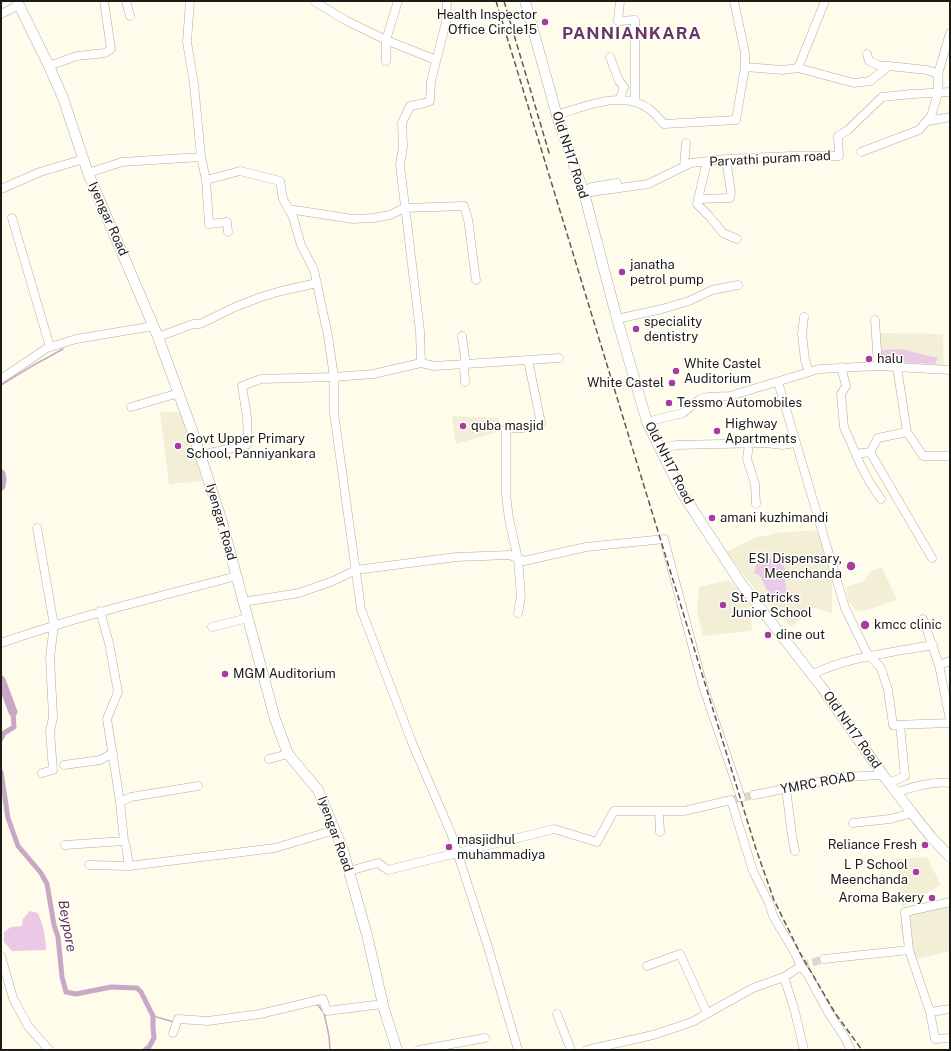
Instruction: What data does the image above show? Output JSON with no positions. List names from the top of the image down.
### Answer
{
  "streets": {
    "main road": ["Old NH17 Road", "Iyengar Road"],
    "street": ["Parvathi puram road", "YMRC ROAD"]
  },
  "crossings": [
    ["Old NH17 Road", "Parvathi puram road"],
    ["Old NH17 Road", "YMRC ROAD"]
  ],
  "districts": ["PANNIANKARA"],
  "water": ["Beypore"],
  "places": [
    "Health Inspector Office Circle15",
    "janatha petrol pump",
    "speciality dentistry",
    "halu",
    "White Castel Auditorium",
    "White Castel",
    "Tessmo Automobiles",
    "quba masjid",
    "Highway Apartments",
    "Govt Upper Primary School, Panniyankara",
    "amani kuzhimandi",
    "ESI Dispensary, Meenchanda",
    "St. Patricks Junior School",
    "kmcc clinic",
    "dine out",
    "MGM Auditorium",
    "Reliance Fresh",
    "masjidhul muhammadiya",
    "L P School Meenchanda",
    "Aroma Bakery"
  ]
}
